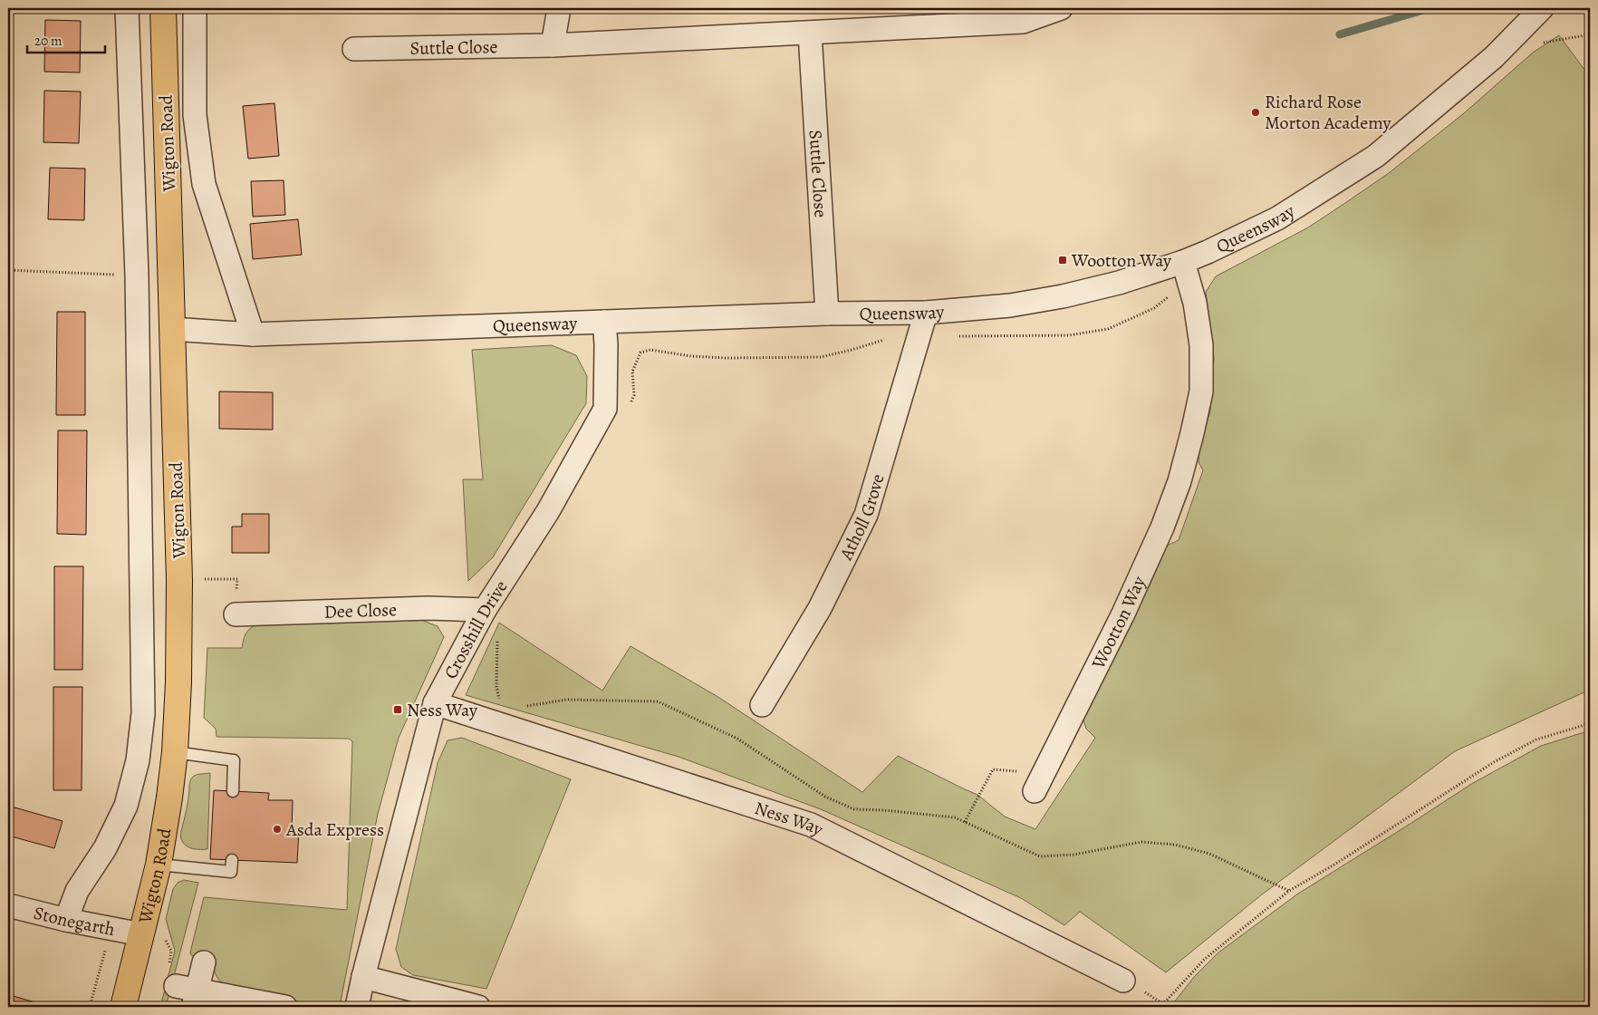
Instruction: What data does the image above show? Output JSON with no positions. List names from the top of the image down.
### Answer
{
  "streets": {
    "main road": ["Wigton Road"],
    "street": [
      "Suttle Close",
      "Queensway",
      "Atholl Grove",
      "Dee Close",
      "Wootton Way",
      "Crosshill Drive",
      "Ness Way",
      "Stonegarth"
    ]
  },
  "crossings": [
    ["Suttle Close", "Queensway"],
    ["Wigton Road", "Queensway"],
    ["Wigton Road", "Stonegarth"],
    ["Queensway", "Atholl Grove"],
    ["Queensway", "Wootton Way"],
    ["Queensway", "Crosshill Drive"],
    ["Dee Close", "Crosshill Drive"],
    ["Crosshill Drive", "Ness Way"]
  ],
  "places": {
    "other": ["Richard Rose Morton Academy", "Asda Express"],
    "transit": ["Wootton Way", "Ness Way"]
  },
  "scale_bar": "20 m"
}
